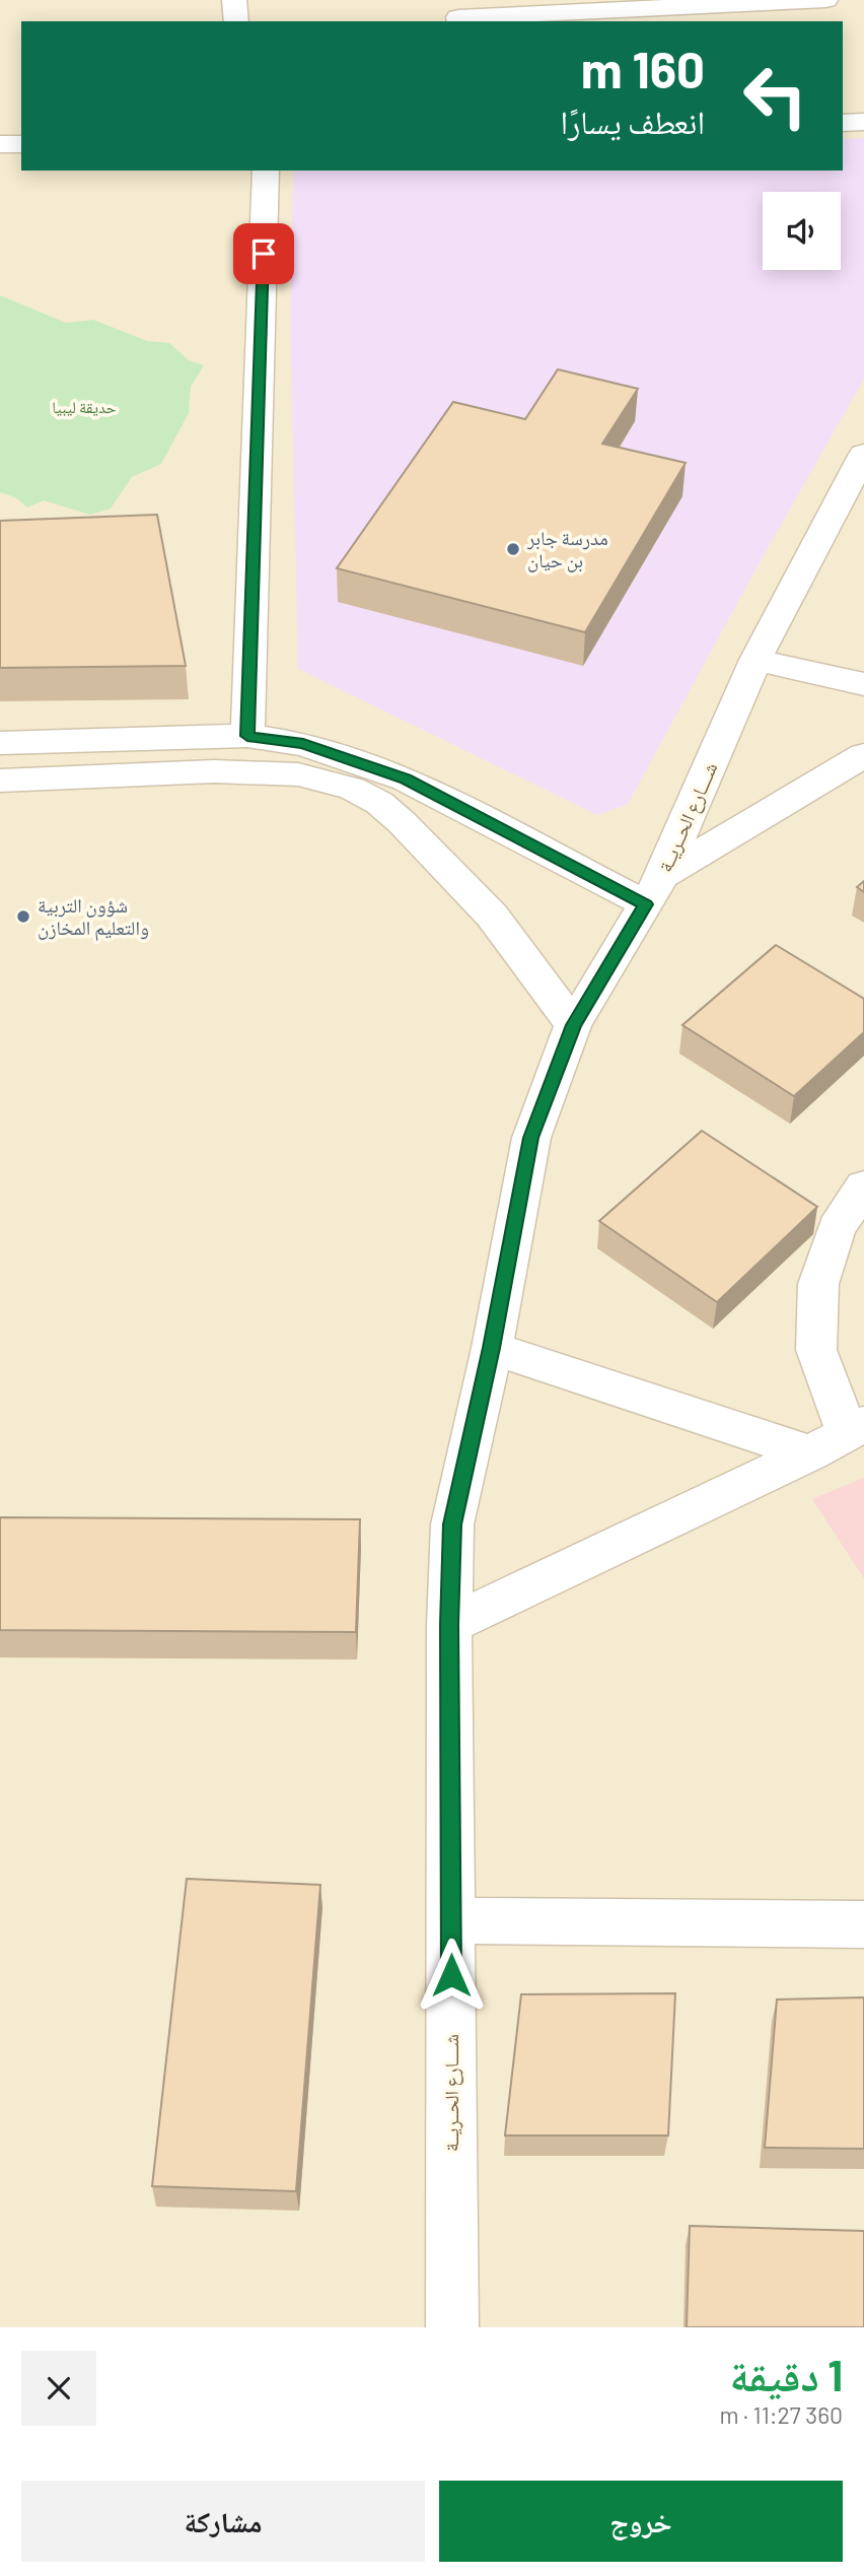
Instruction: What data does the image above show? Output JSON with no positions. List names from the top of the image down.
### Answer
{
  "streets": {
    "street": ["شــــارع الحــريــة"]
  },
  "parks": ["حديقة ليبيا"],
  "places": ["مدرسة جابر بن حيان", "شؤون التربية والتعليم المخازن"],
  "page": {
    "turn": ["160 m", "انعطف يسارًا"],
    "heading": ["1 دقيقة", "360 m · 11:27"],
    "buttons": ["خروج", "مشاركة"]
  }
}
